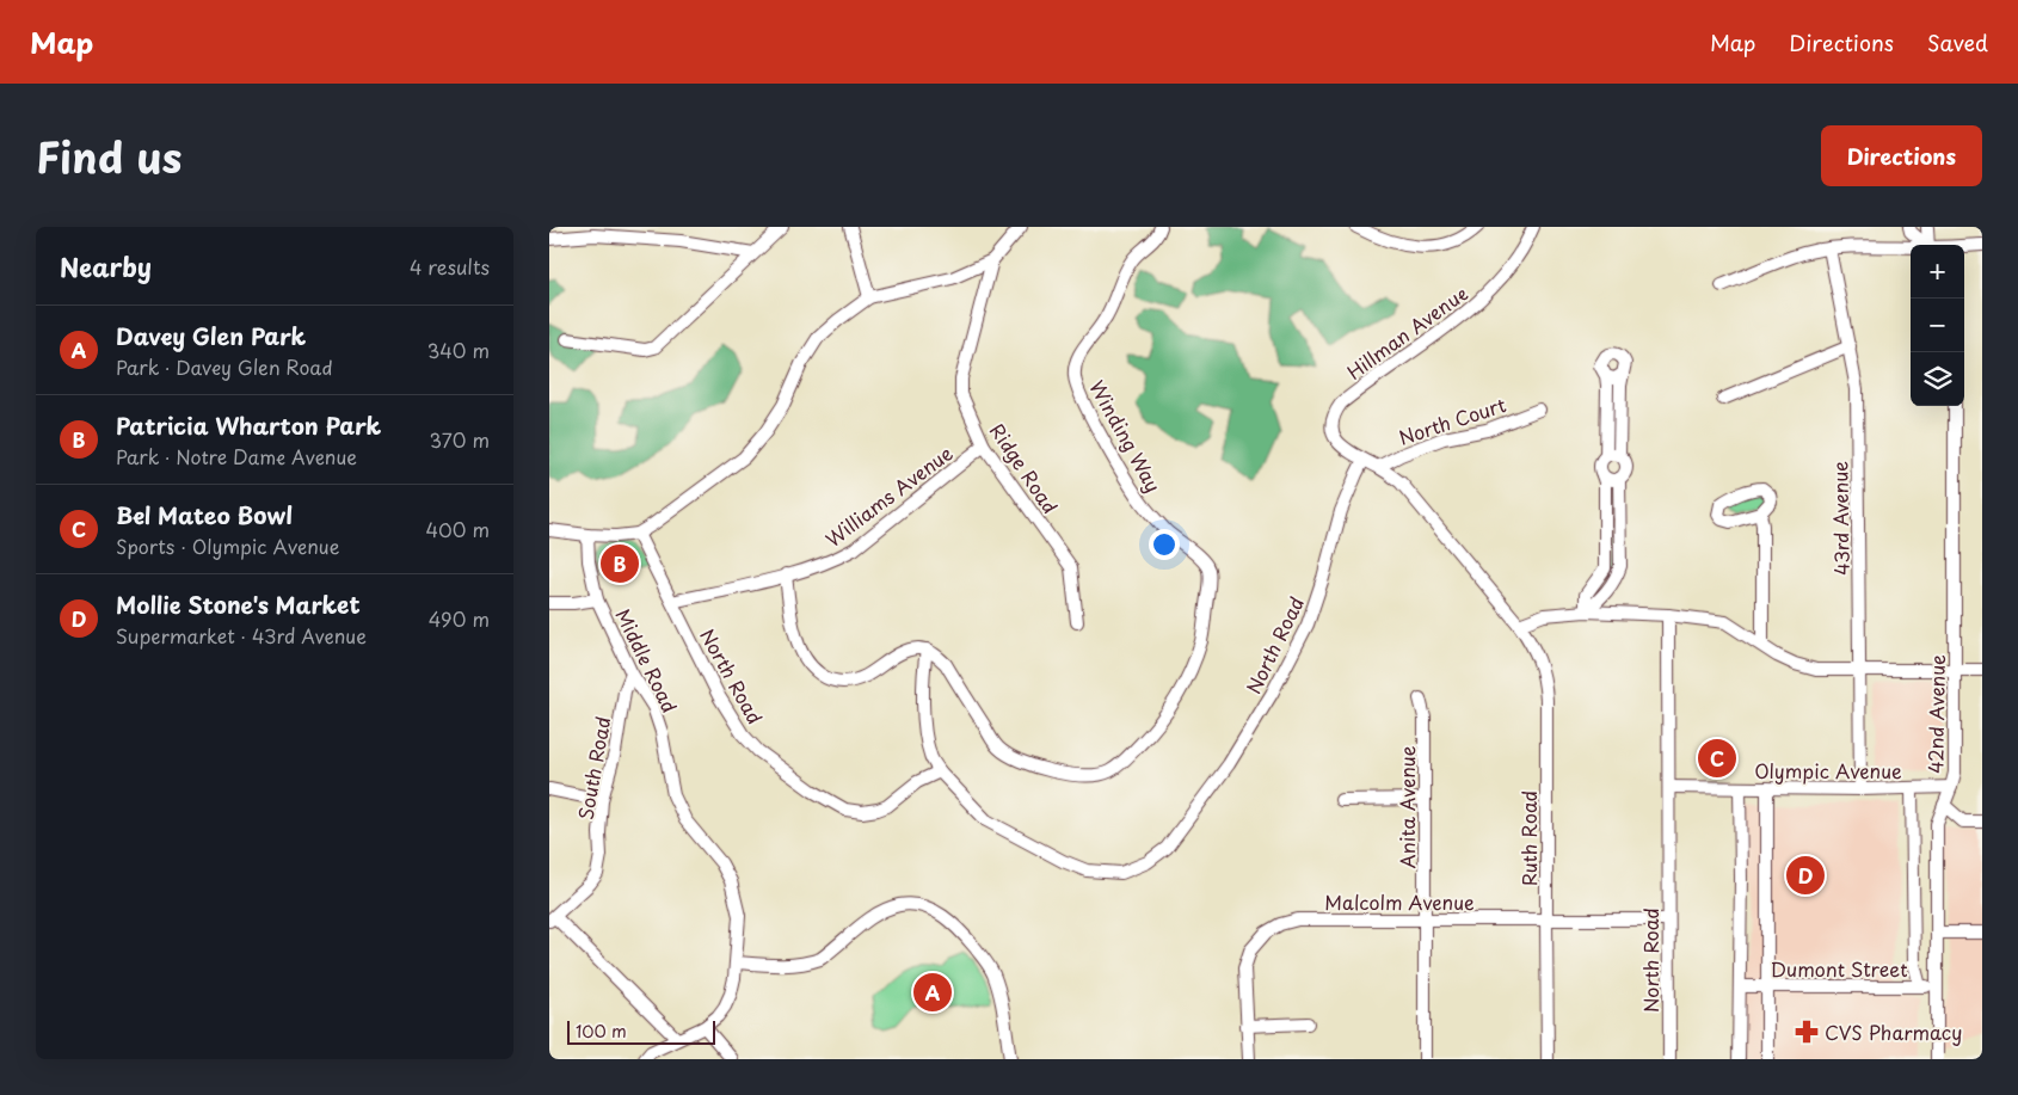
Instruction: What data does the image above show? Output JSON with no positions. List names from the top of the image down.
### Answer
{
  "streets": {
    "street": [
      "Hillman Avenue",
      "North Court",
      "Winding Way",
      "Ridge Road",
      "Williams Avenue",
      "43rd Avenue",
      "North Road",
      "Middle Road",
      "42nd Avenue",
      "South Road",
      "Olympic Avenue",
      "Anita Avenue",
      "Ruth Road",
      "Malcolm Avenue",
      "Dumont Street"
    ]
  },
  "crossings": [
    ["Hillman Avenue", "North Road"],
    ["Ridge Road", "Williams Avenue"],
    ["Williams Avenue", "North Road"],
    ["43rd Avenue", "Olympic Avenue"],
    ["North Road", "Olympic Avenue"],
    ["North Road", "Malcolm Avenue"],
    ["Middle Road", "South Road"],
    ["42nd Avenue", "Olympic Avenue"],
    ["42nd Avenue", "Dumont Street"],
    ["Anita Avenue", "Malcolm Avenue"],
    ["Ruth Road", "Malcolm Avenue"]
  ],
  "places": {
    "pharmacy": ["CVS Pharmacy"]
  },
  "scale_bar": "100 m",
  "page": {
    "header": "Map",
    "nav": ["Map", "Directions", "Saved"],
    "title": "Find us",
    "buttons": "Directions",
    "heading": ["Nearby", "4 results"],
    "map_buttons": ["+", "−"],
    "list": [
      {
        "mark": "A",
        "name": "Davey Glen Park",
        "note": "Park · Davey Glen Road",
        "value": "340 m"
      },
      {
        "mark": "B",
        "name": "Patricia Wharton Park",
        "note": "Park · Notre Dame Avenue",
        "value": "370 m"
      },
      {
        "mark": "C",
        "name": "Bel Mateo Bowl",
        "note": "Sports · Olympic Avenue",
        "value": "400 m"
      },
      {
        "mark": "D",
        "name": "Mollie Stone's Market",
        "note": "Supermarket · 43rd Avenue",
        "value": "490 m"
      }
    ],
    "pins": [
      "B",
      "C",
      "D",
      "A"
    ],
    "scale": "100 m"
  }
}
